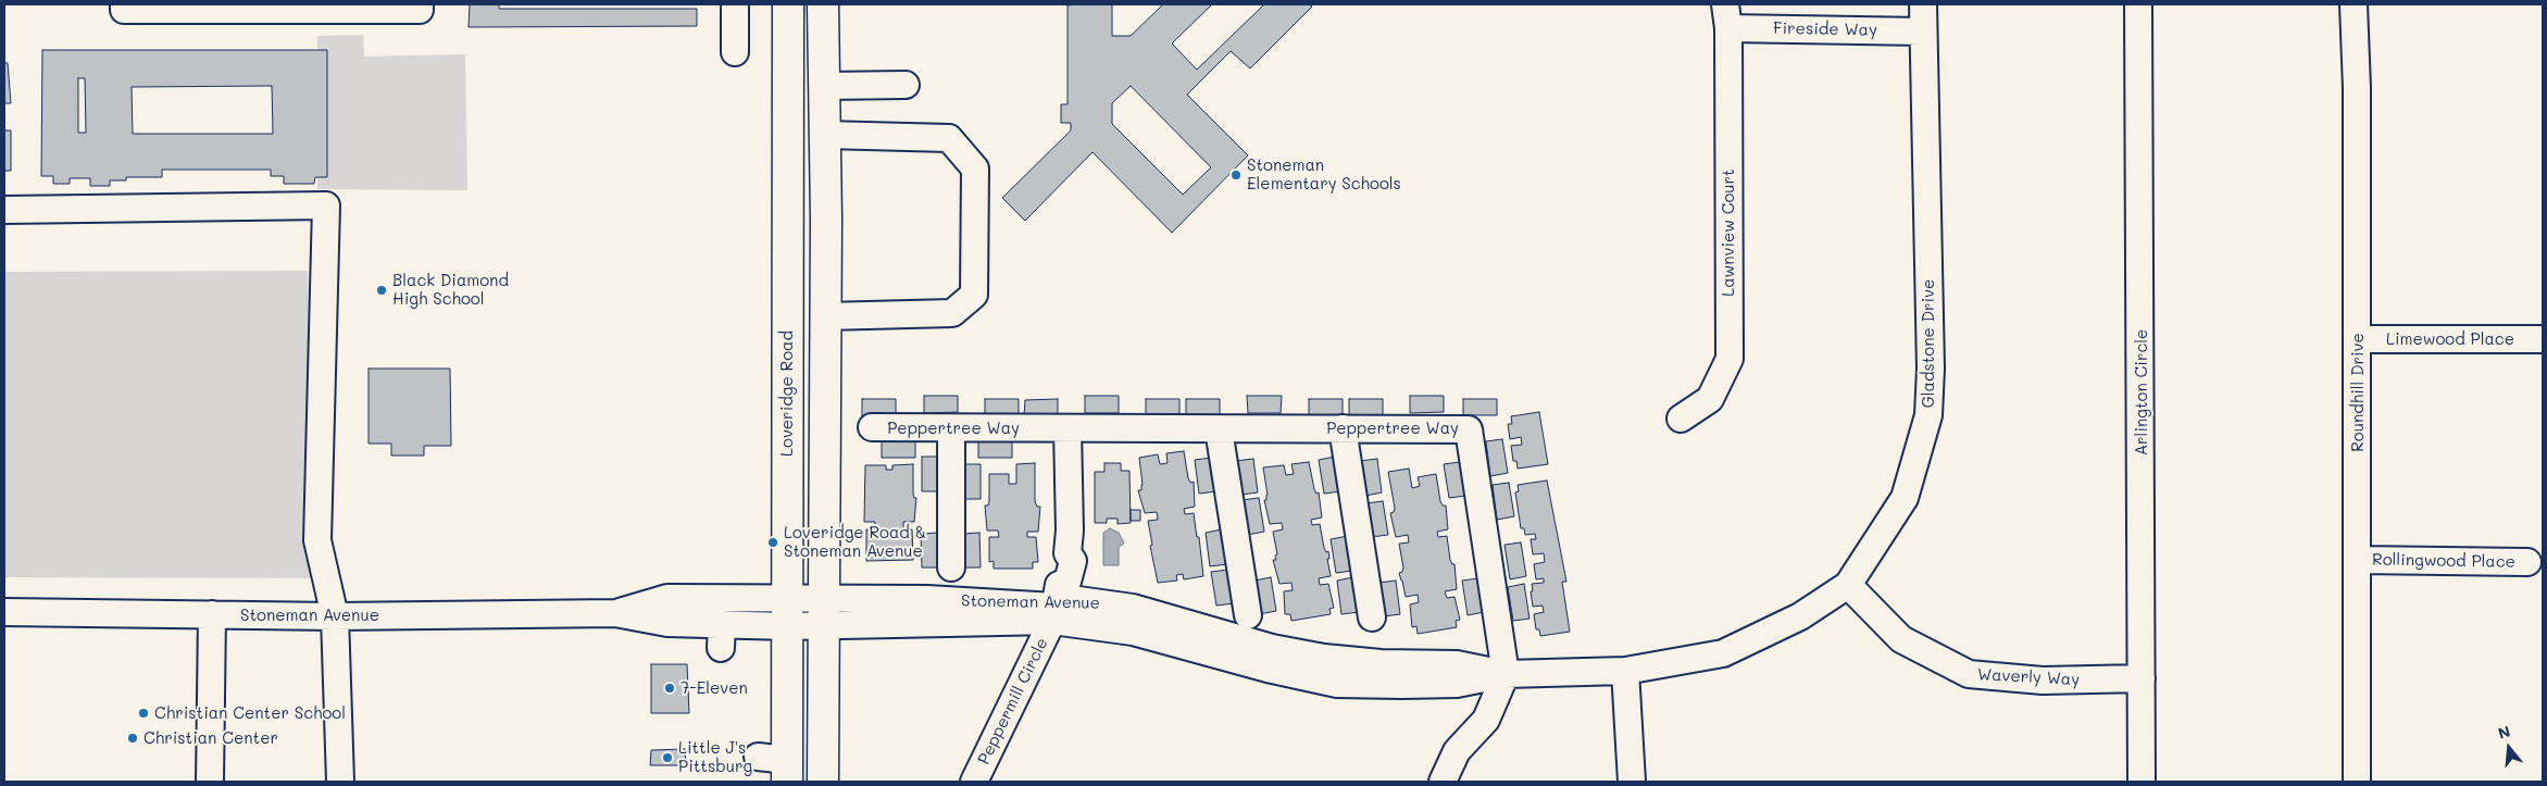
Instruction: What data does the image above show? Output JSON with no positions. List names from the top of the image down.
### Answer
{
  "streets": {
    "main road": ["Loveridge Road"],
    "street": [
      "Fireside Way",
      "Lawnview Court",
      "Limewood Place",
      "Gladstone Drive",
      "Arlington Circle",
      "Roundhill Drive",
      "Peppertree Way",
      "Rollingwood Place",
      "Stoneman Avenue",
      "Waverly Way",
      "Peppermill Circle"
    ]
  },
  "crossings": [
    ["Fireside Way", "Lawnview Court"],
    ["Fireside Way", "Gladstone Drive"],
    ["Limewood Place", "Roundhill Drive"],
    ["Gladstone Drive", "Stoneman Avenue"],
    ["Gladstone Drive", "Waverly Way"],
    ["Arlington Circle", "Waverly Way"],
    ["Roundhill Drive", "Rollingwood Place"],
    ["Loveridge Road", "Stoneman Avenue"],
    ["Peppertree Way", "Stoneman Avenue"],
    ["Stoneman Avenue", "Peppermill Circle"]
  ],
  "places": [
    "Stoneman Elementary Schools",
    "Black Diamond High School",
    "Loveridge Road & Stoneman Avenue",
    "7-Eleven",
    "Christian Center School",
    "Christian Center",
    "Little J's Pittsburg"
  ],
  "north": "top"
}
